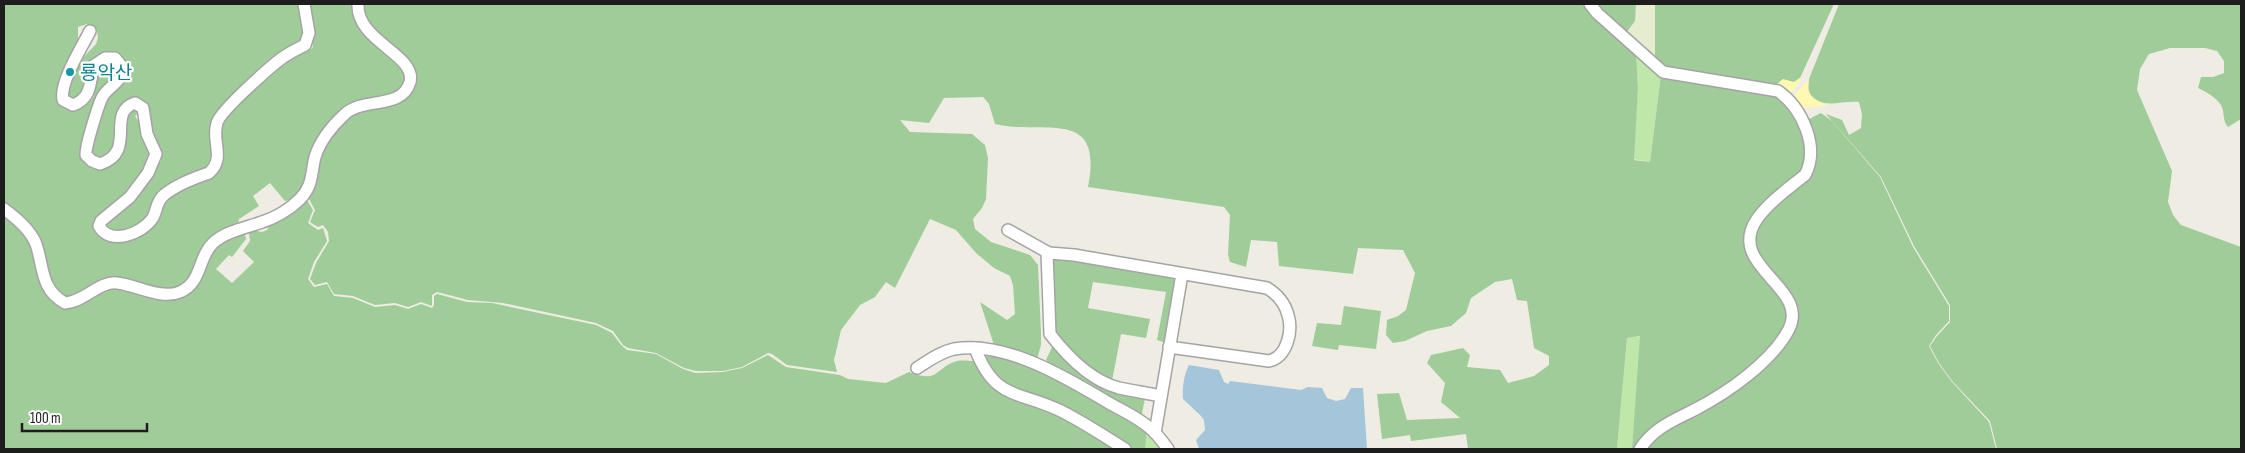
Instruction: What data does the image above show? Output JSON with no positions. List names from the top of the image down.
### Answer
{
  "places": ["룡악산"],
  "scale_bar": "100 m"
}
